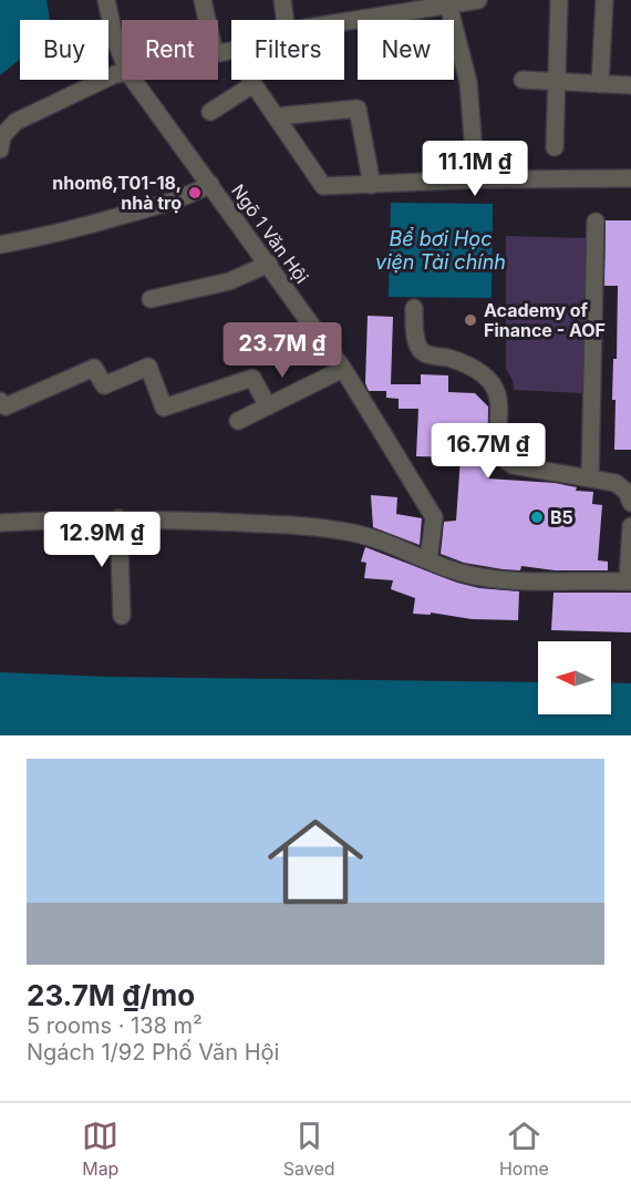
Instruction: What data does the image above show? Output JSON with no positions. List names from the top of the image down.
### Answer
{
  "streets": {
    "street": ["Ngõ 1 Văn Hội"]
  },
  "water": ["Bể bơi Học viện Tài chính"],
  "places": ["nhom6,T01-18, nhà trọ", "Academy of Finance - AOF", "B5"],
  "north": "left",
  "page": {
    "chip": [
      "Buy",
      "Rent",
      "Filters",
      "New"
    ],
    "price": [
      "11.1M ₫",
      "23.7M ₫",
      "16.7M ₫",
      "12.9M ₫"
    ],
    "list": [
      {
        "name": "23.7M ₫/mo",
        "note": "5 rooms · 138 m² · Ngách 1/92 Phố Văn Hội"
      }
    ],
    "tabs": ["Map", "Saved", "Home"]
  }
}
